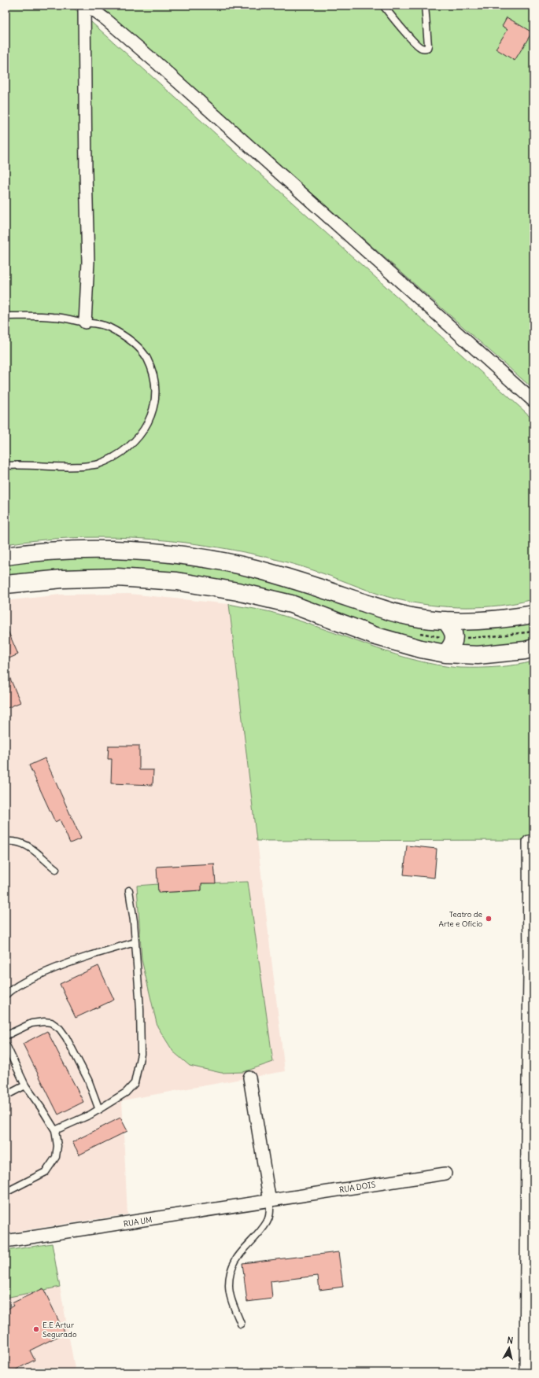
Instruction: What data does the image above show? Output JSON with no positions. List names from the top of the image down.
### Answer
{
  "streets": {
    "street": ["RUA DOIS", "RUA UM"]
  },
  "crossings": [
    ["RUA DOIS", "RUA UM"]
  ],
  "places": ["Teatro de Arte e Ofício", "E.E Artur Segurado"],
  "north": "top"
}
